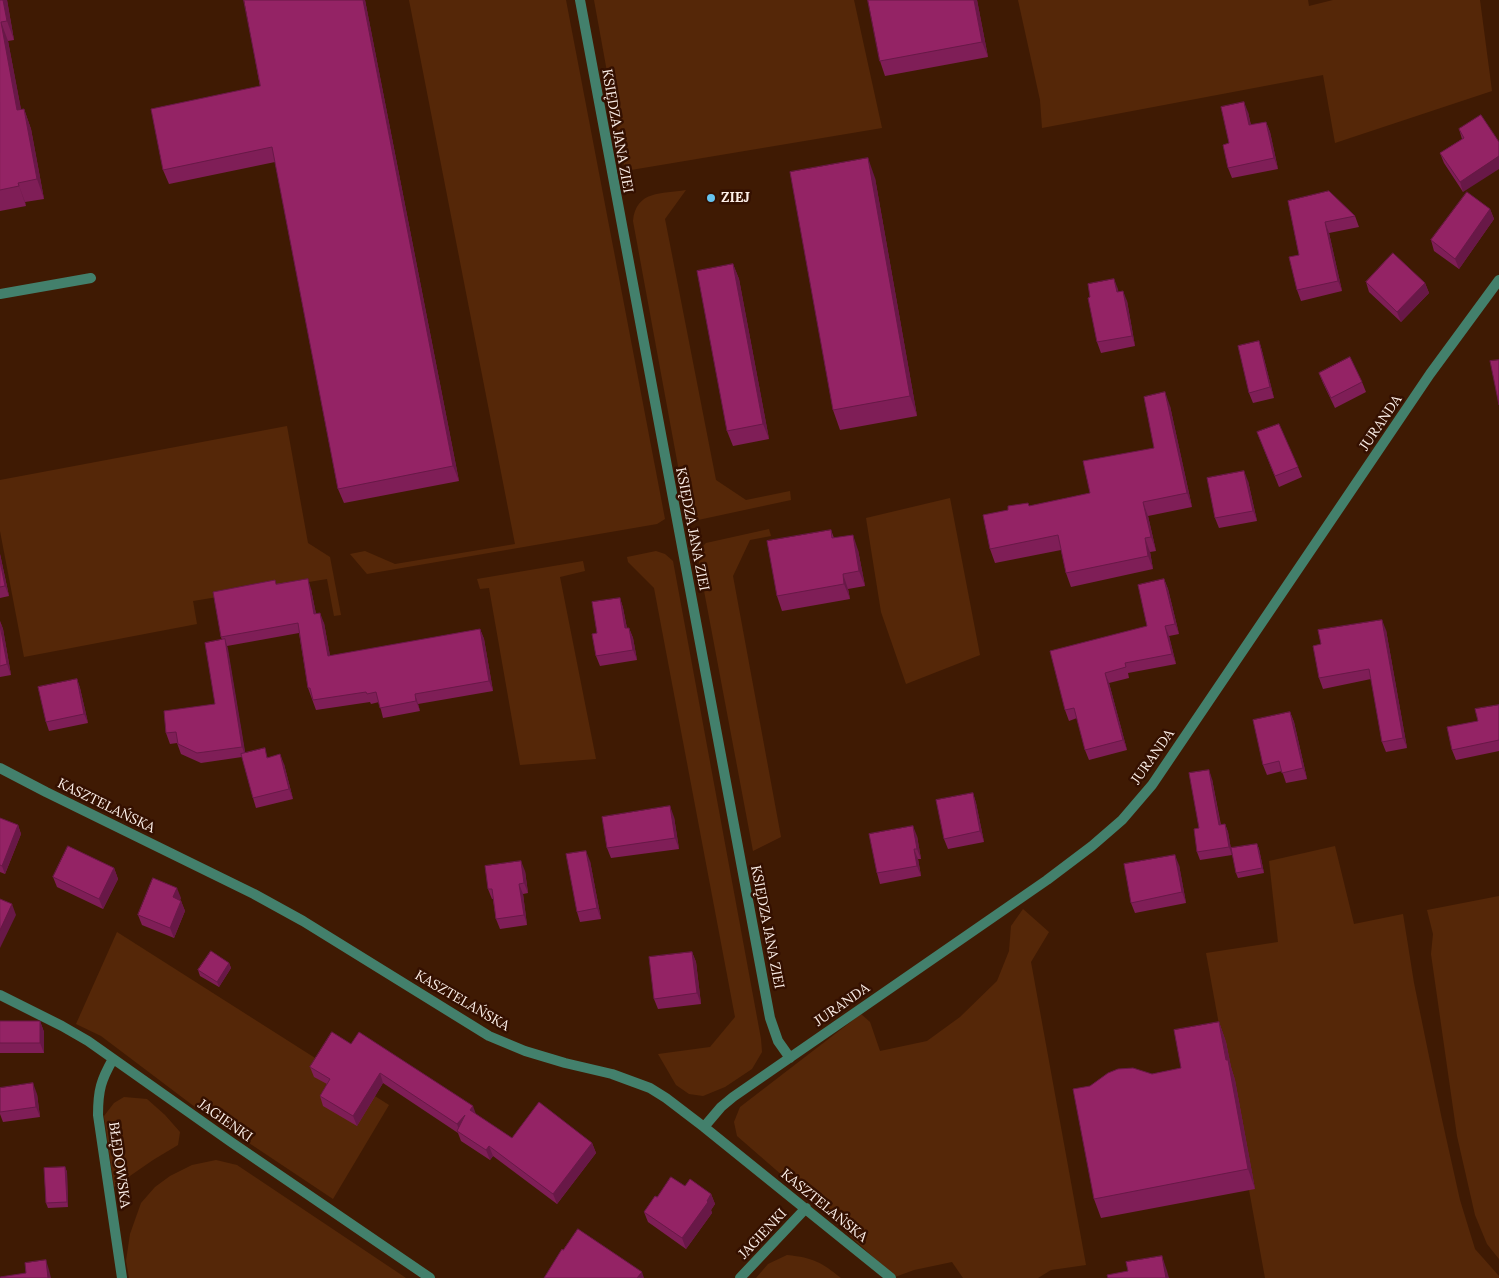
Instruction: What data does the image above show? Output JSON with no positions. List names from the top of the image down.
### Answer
{
  "streets": {
    "street": [
      "KSIĘDZA JANA ZIEI",
      "JURANDA",
      "KASZTELAŃSKA",
      "JAGIENKI",
      "BŁĘDOWSKA"
    ]
  },
  "crossings": [
    ["KSIĘDZA JANA ZIEI", "JURANDA"],
    ["JURANDA", "KASZTELAŃSKA"],
    ["KASZTELAŃSKA", "JAGIENKI"],
    ["JAGIENKI", "BŁĘDOWSKA"]
  ],
  "places": ["ZIEJ"]
}
